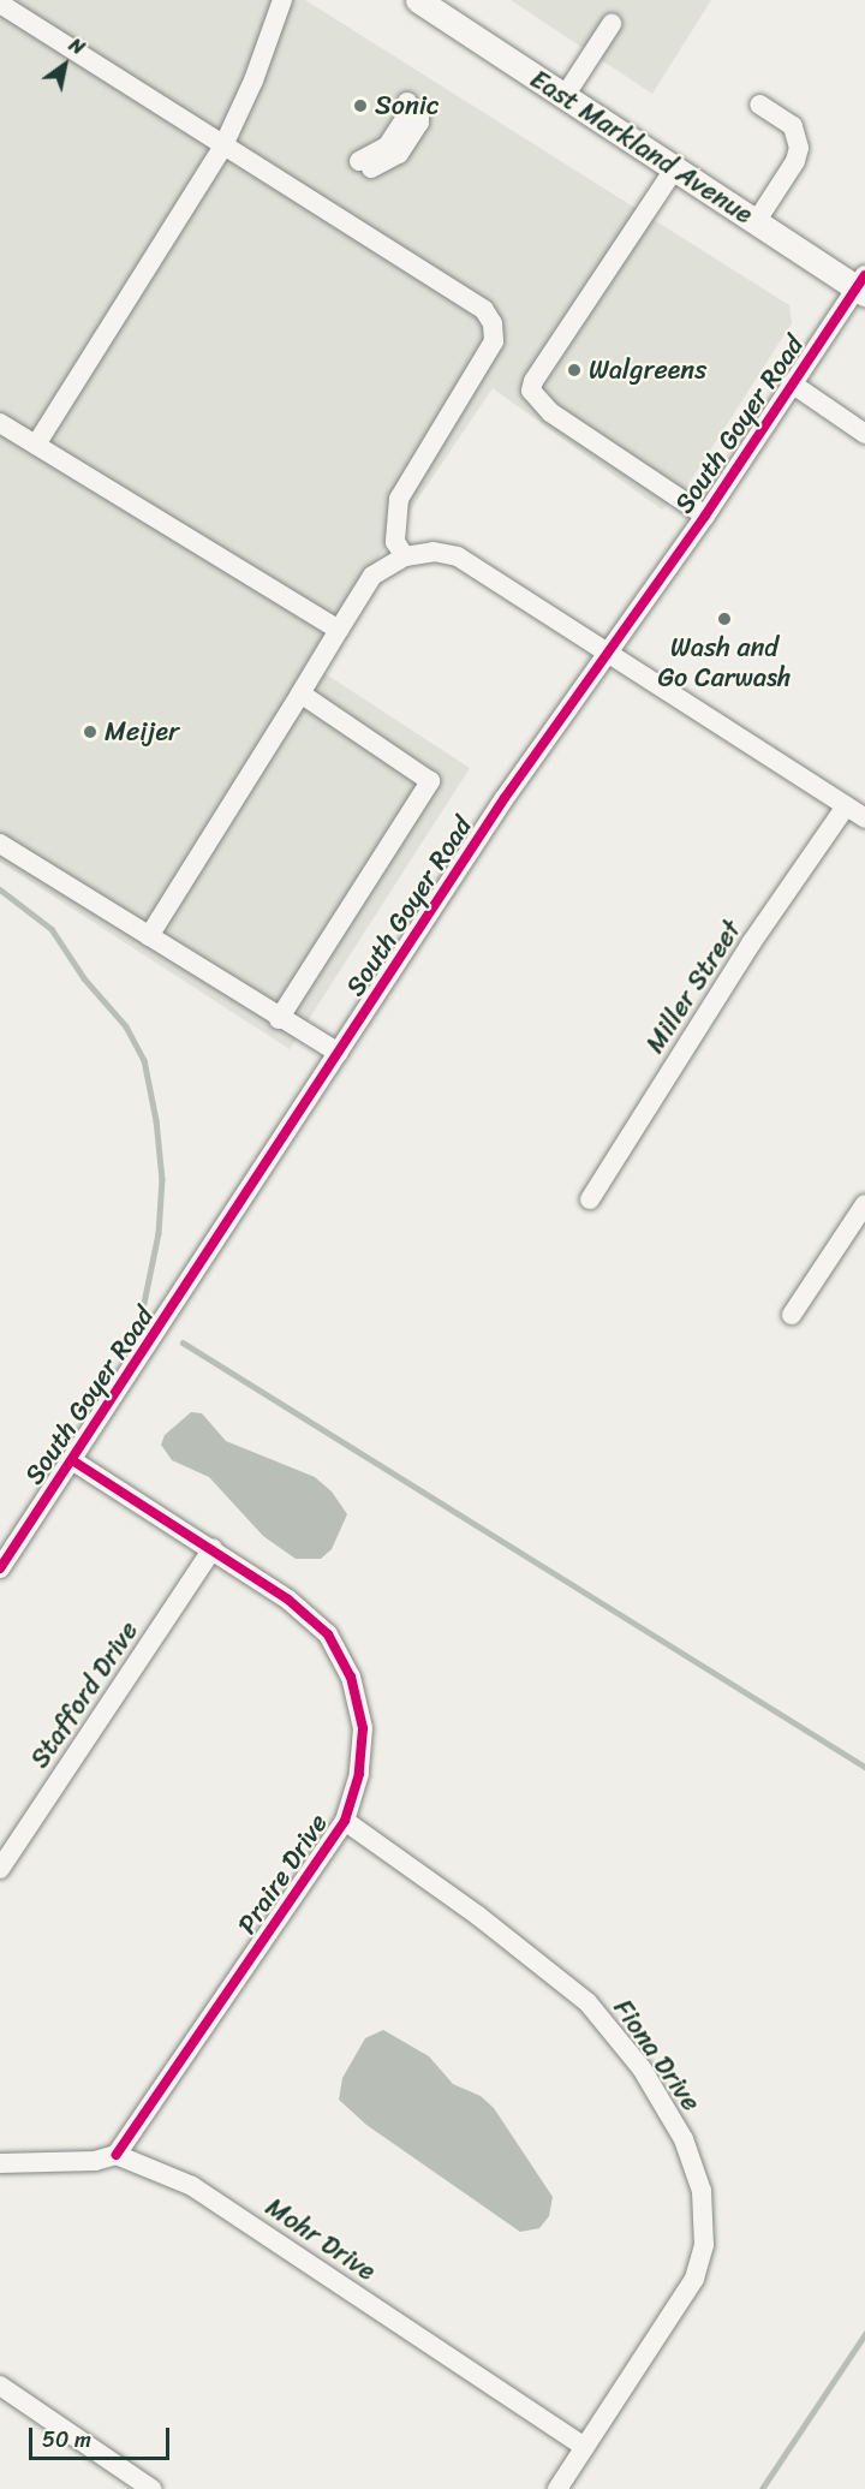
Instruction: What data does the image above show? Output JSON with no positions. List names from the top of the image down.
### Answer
{
  "streets": {
    "main road": ["East Markland Avenue"],
    "street": [
      "South Goyer Road",
      "Miller Street",
      "Stafford Drive",
      "Praire Drive",
      "Fiona Drive",
      "Mohr Drive"
    ]
  },
  "crossings": [
    ["East Markland Avenue", "South Goyer Road"],
    ["South Goyer Road", "Praire Drive"],
    ["Stafford Drive", "Praire Drive"],
    ["Praire Drive", "Fiona Drive"],
    ["Praire Drive", "Mohr Drive"],
    ["Fiona Drive", "Mohr Drive"]
  ],
  "places": [
    "Sonic",
    "Walgreens",
    "Wash and Go Carwash",
    "Meijer"
  ],
  "scale_bar": "50 m",
  "north": "top right"
}
